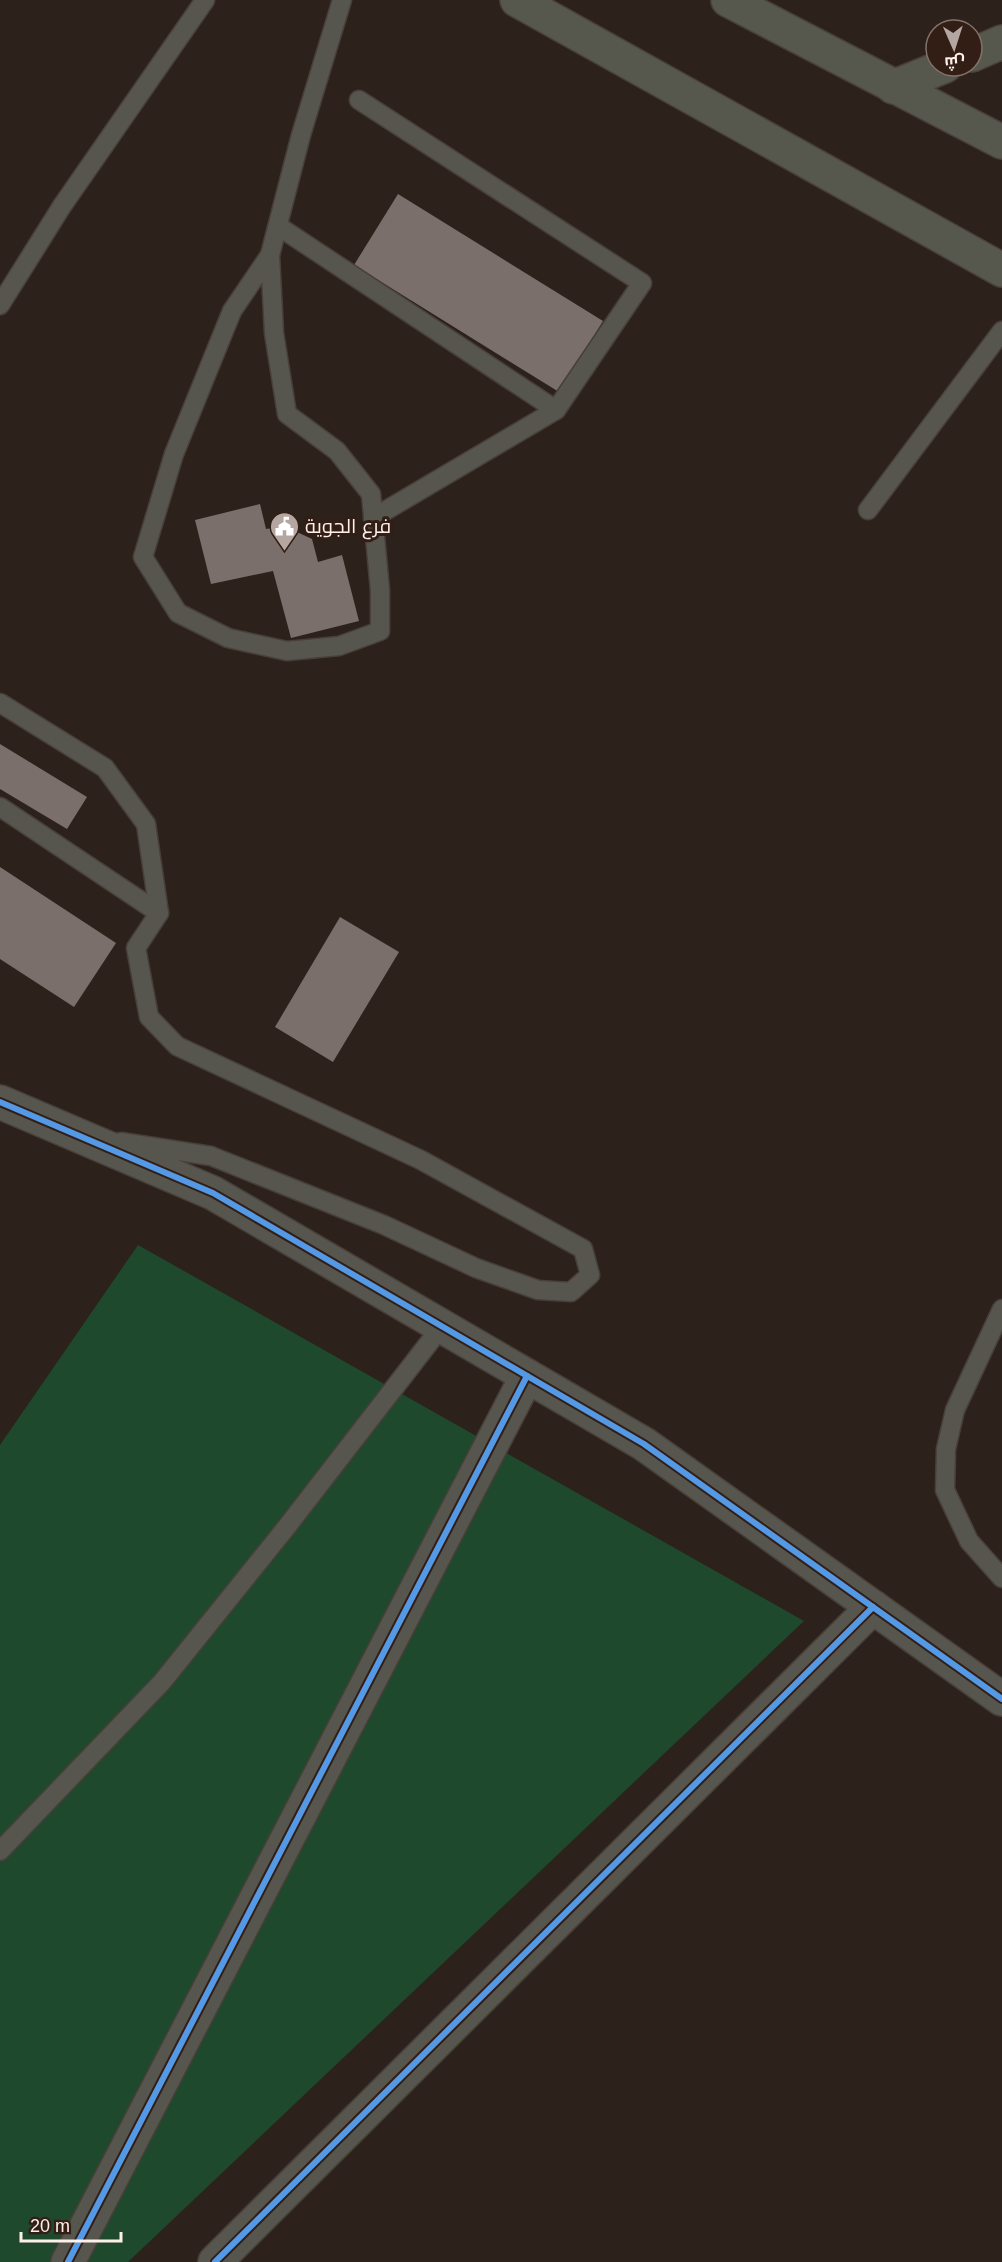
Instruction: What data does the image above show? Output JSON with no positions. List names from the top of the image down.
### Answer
{
  "places": {
    "public building": ["فرع الجوية"]
  },
  "scale_bar": "20 m",
  "north": "bottom"
}
